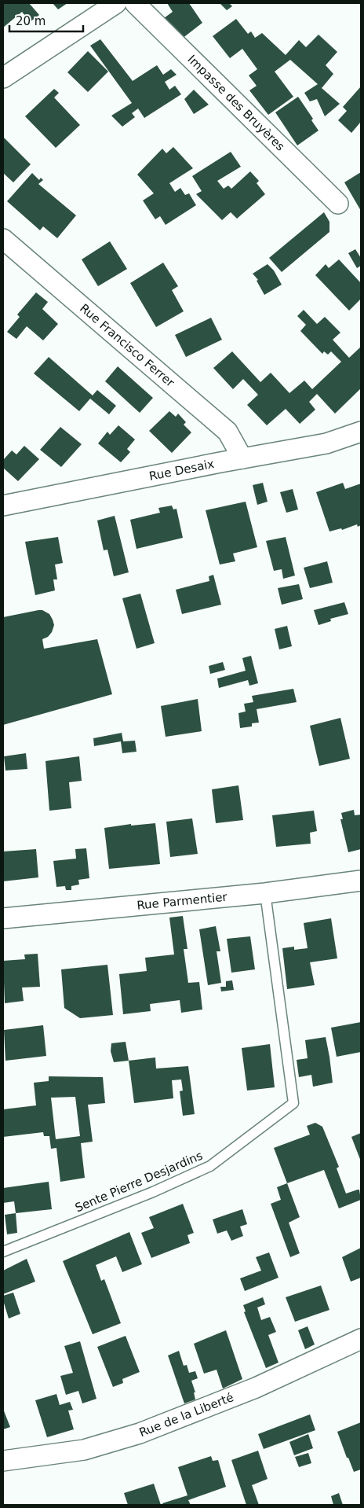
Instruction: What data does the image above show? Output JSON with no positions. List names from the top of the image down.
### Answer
{
  "streets": {
    "street": [
      "Impasse des Bruyères",
      "Rue Francisco Ferrer",
      "Rue Desaix",
      "Rue Parmentier",
      "Rue de la Liberté"
    ],
    "lane": ["Sente Pierre Desjardins"]
  },
  "crossings": [
    ["Rue Francisco Ferrer", "Rue Desaix"],
    ["Rue Parmentier", "Sente Pierre Desjardins"]
  ],
  "scale_bar": "20 m"
}
